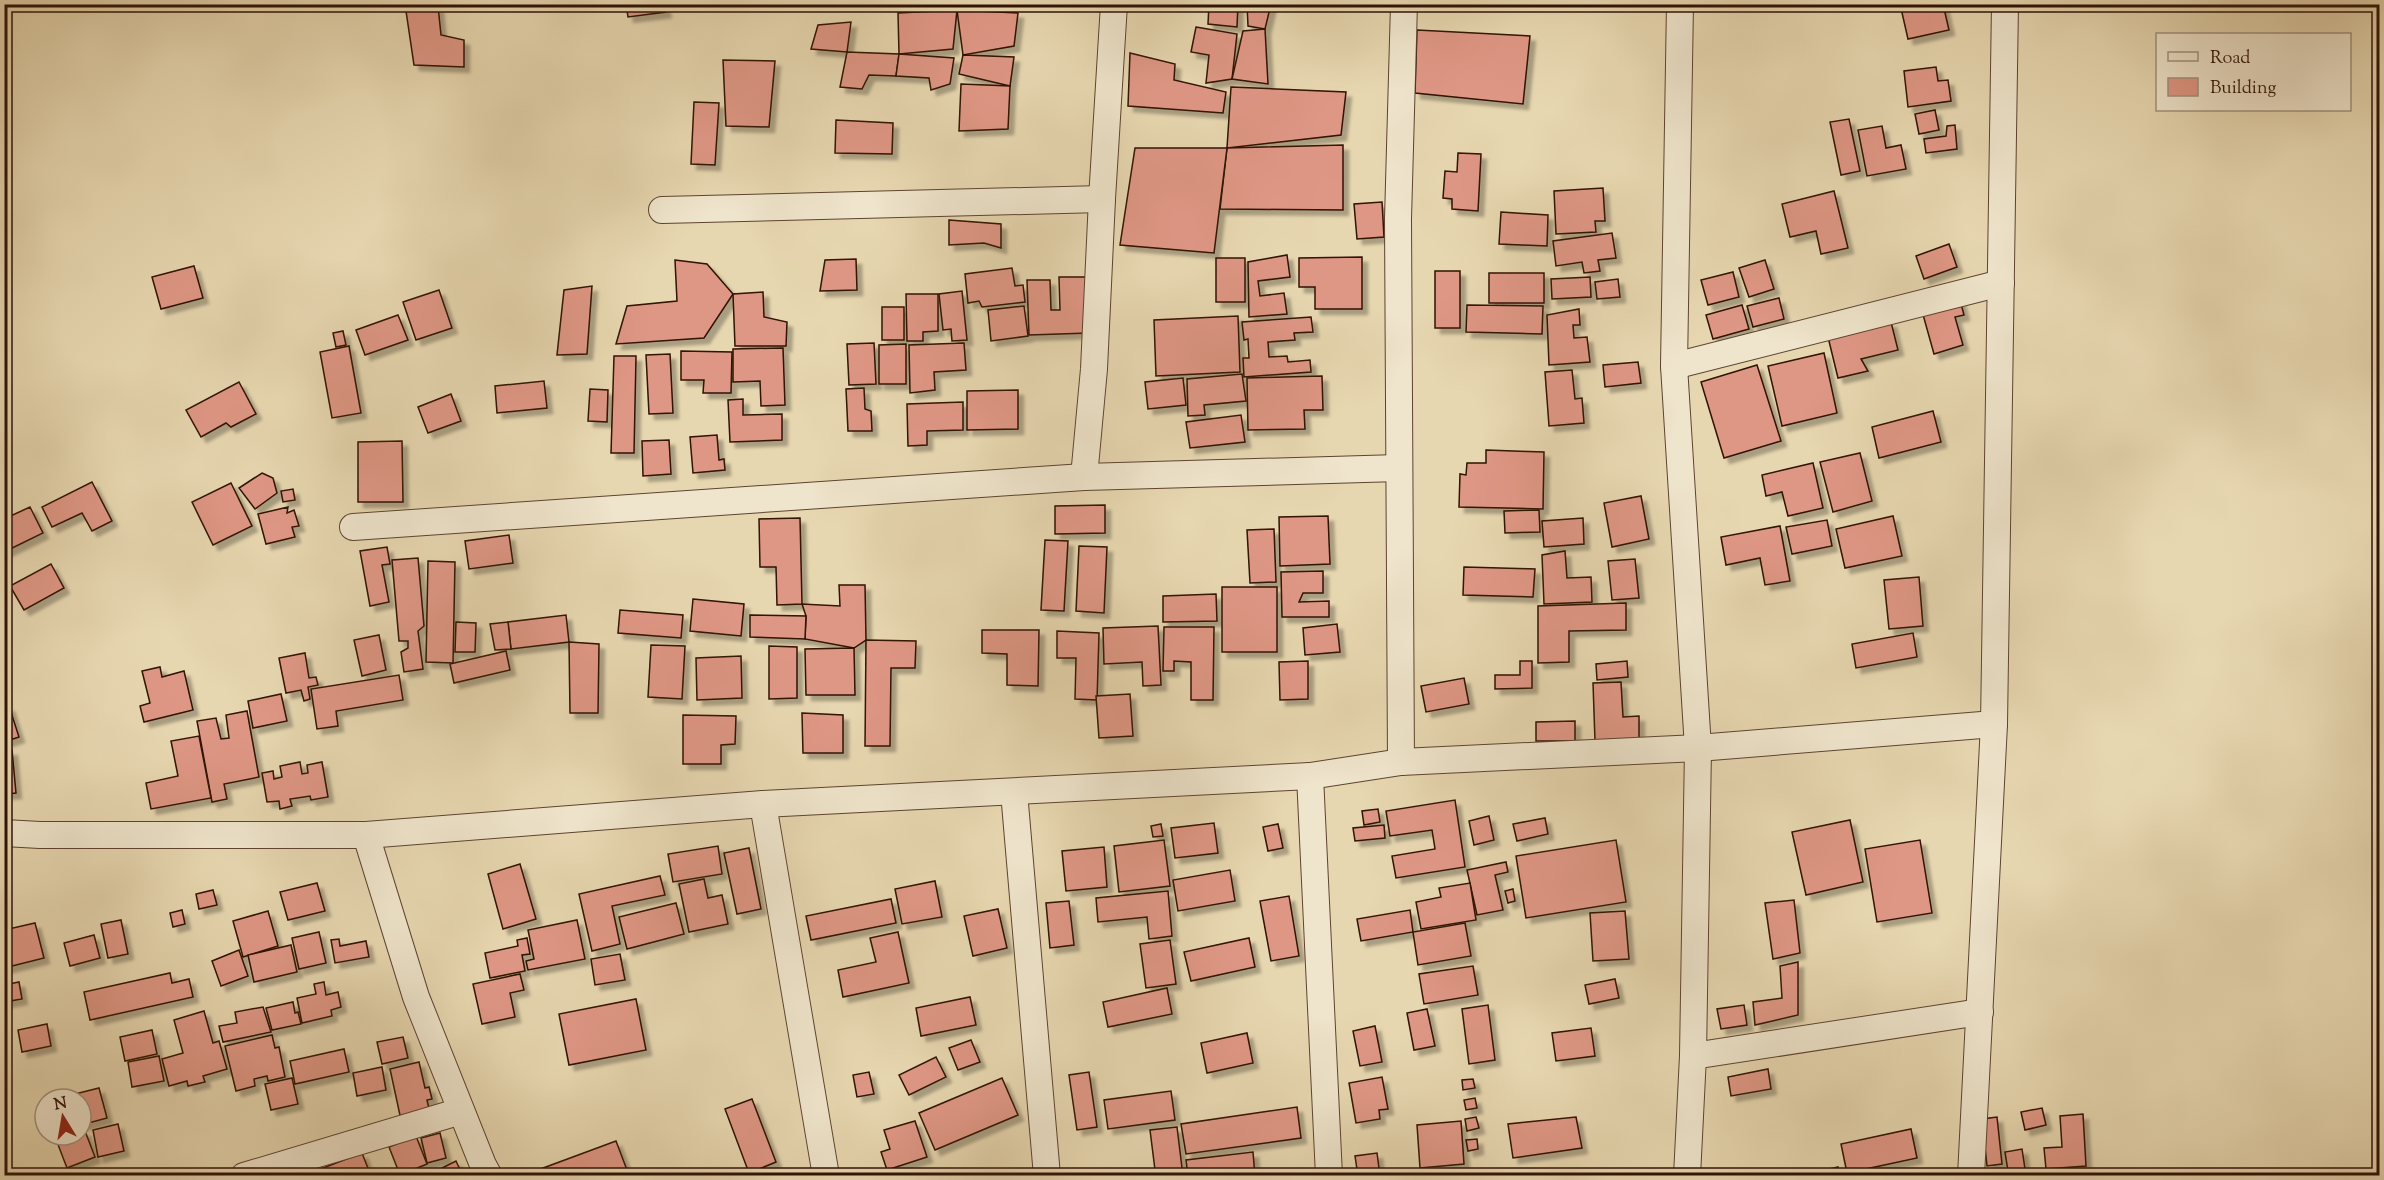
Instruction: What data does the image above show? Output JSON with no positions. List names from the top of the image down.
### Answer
{
  "legend": ["Road", "Building"],
  "north": "top"
}
